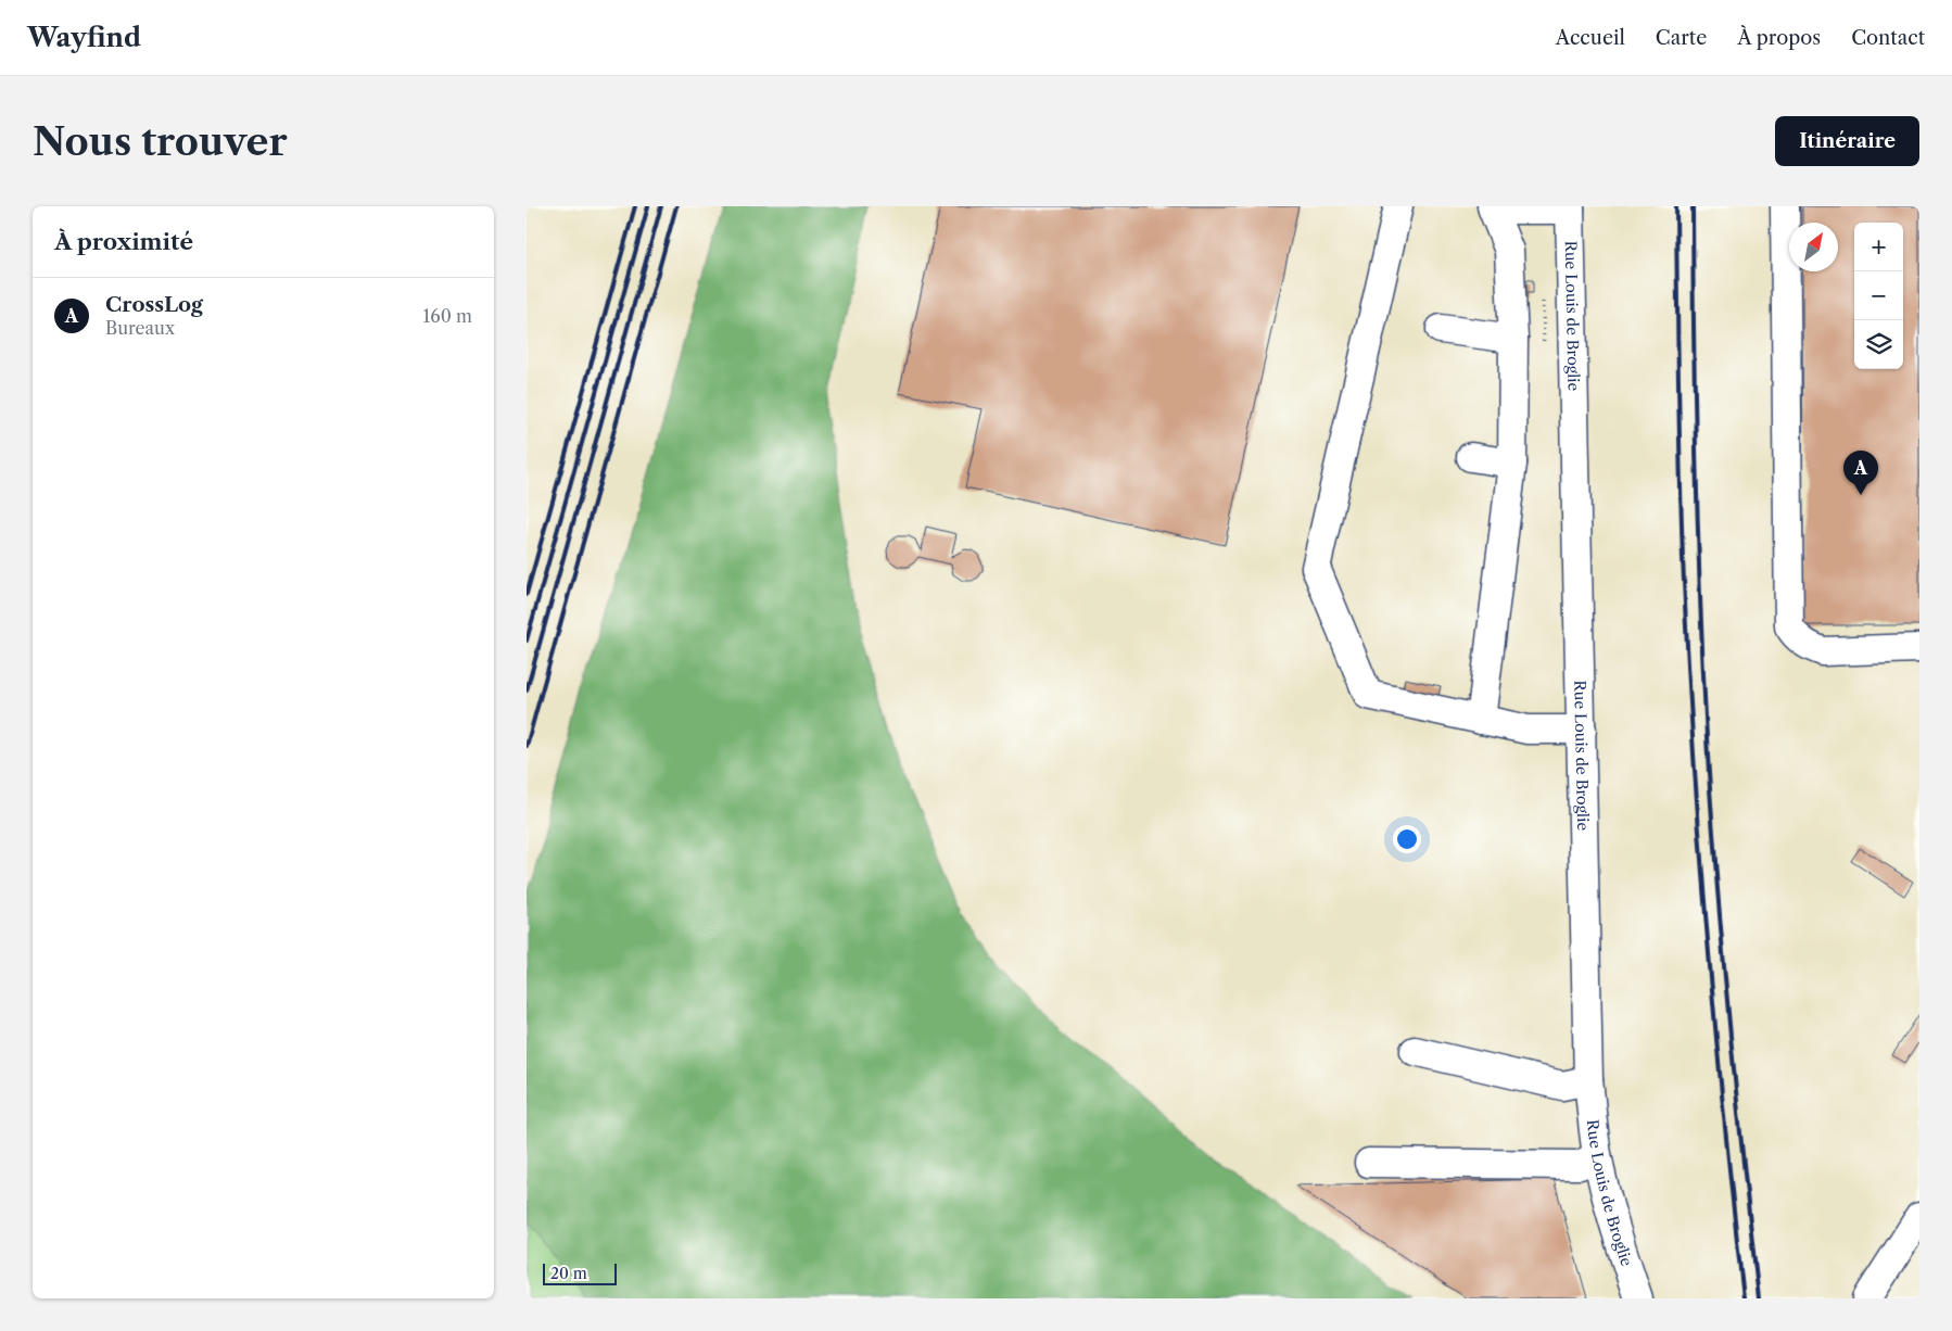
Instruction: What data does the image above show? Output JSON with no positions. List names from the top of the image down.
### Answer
{
  "streets": {
    "street": ["Rue Louis de Broglie"]
  },
  "scale_bar": "20 m",
  "north": "top right",
  "page": {
    "header": "Wayfind",
    "nav": [
      "Accueil",
      "Carte",
      "À propos",
      "Contact"
    ],
    "buttons": "Itinéraire",
    "title": "Nous trouver",
    "heading": "À proximité",
    "map_buttons": ["+", "−"],
    "list": [
      {
        "mark": "A",
        "name": "CrossLog",
        "note": "Bureaux",
        "value": "160 m"
      }
    ],
    "pins": "A",
    "scale": "20 m"
  }
}
